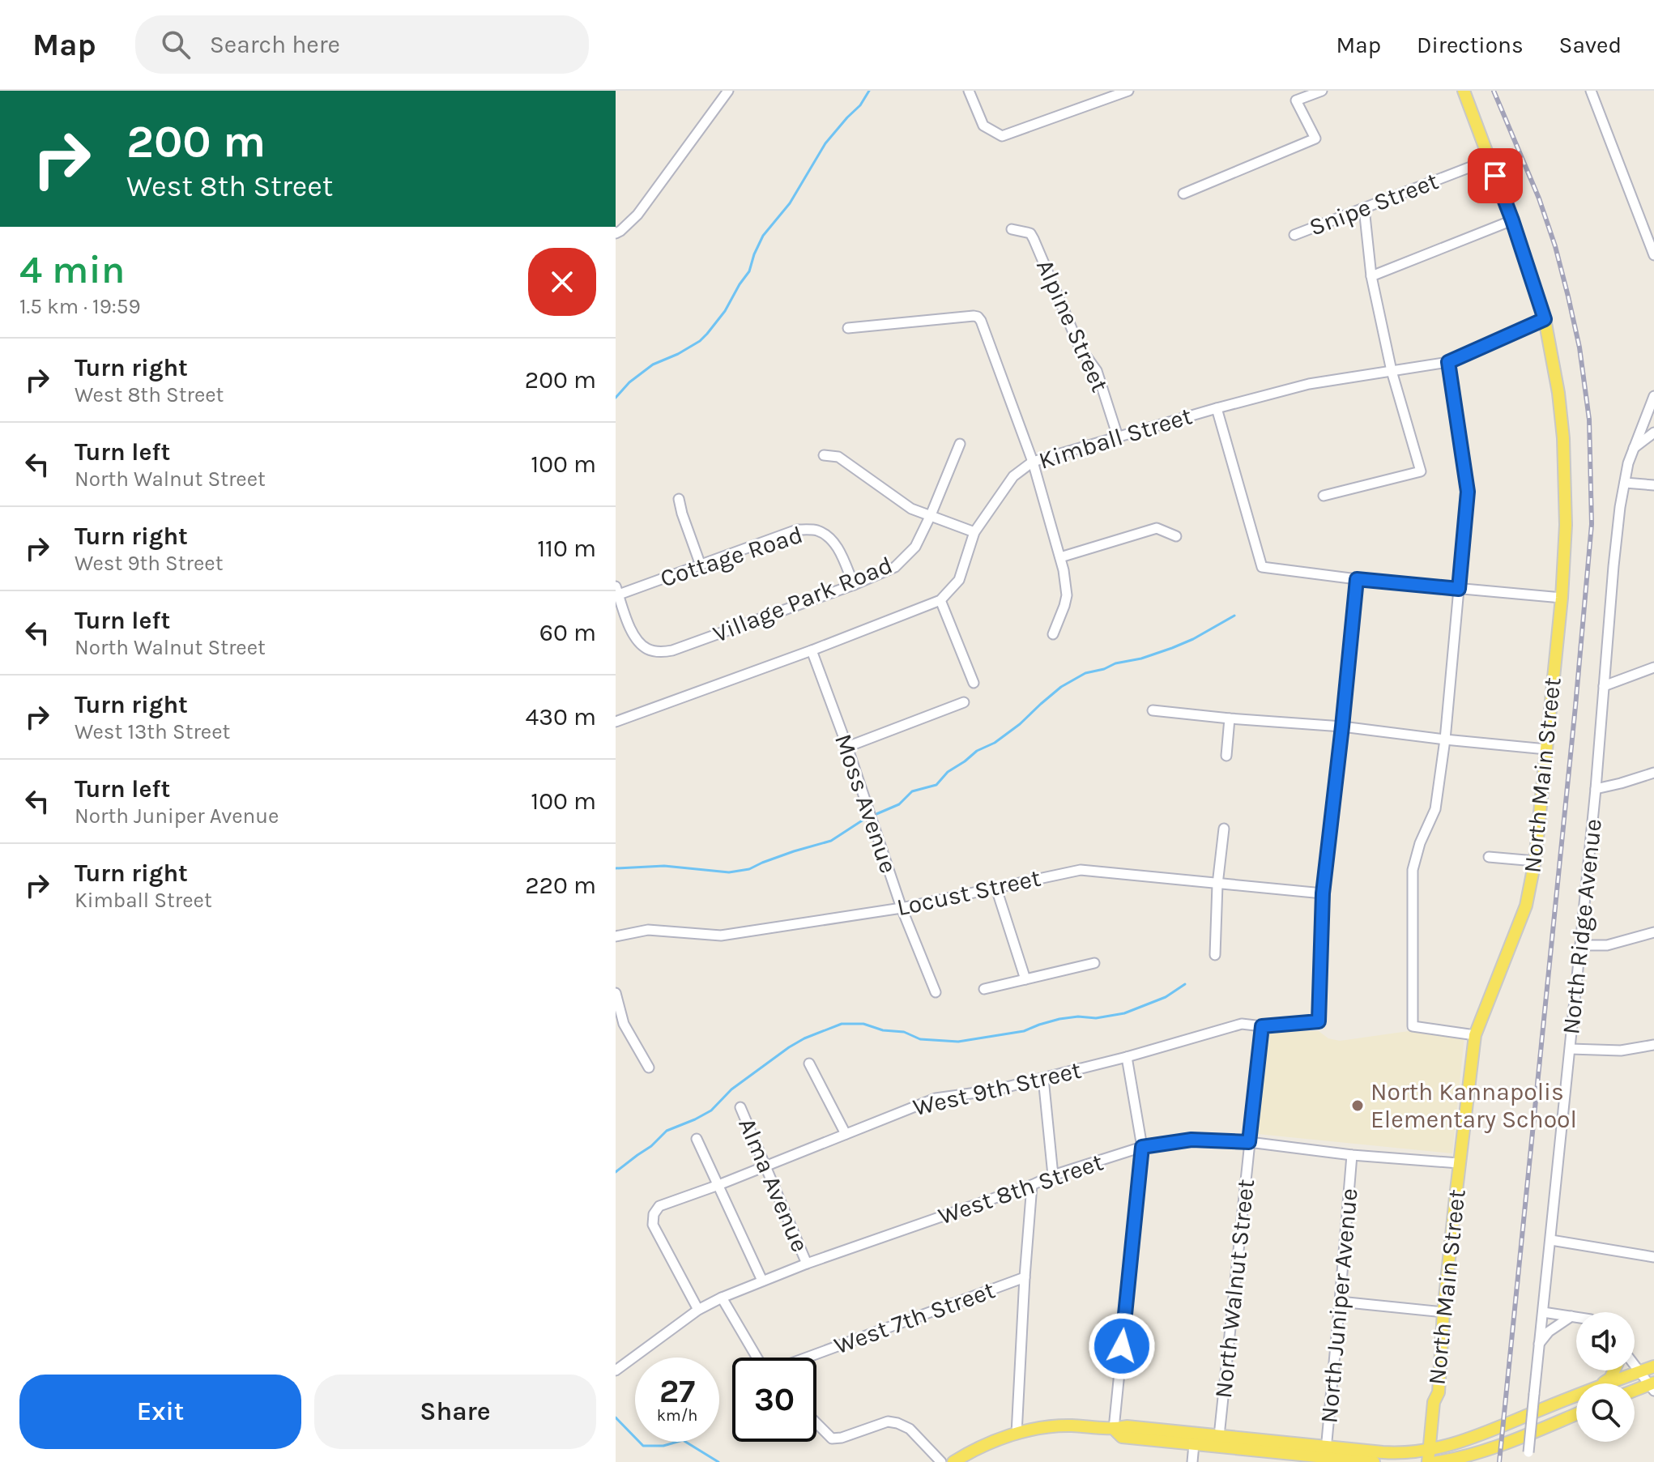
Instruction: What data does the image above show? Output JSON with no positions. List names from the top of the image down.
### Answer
{
  "streets": {
    "main road": ["North Main Street"],
    "street": [
      "Snipe Street",
      "Alpine Street",
      "Kimball Street",
      "Cottage Road",
      "Village Park Road",
      "Moss Avenue",
      "Locust Street",
      "North Ridge Avenue",
      "West 9th Street",
      "Alma Avenue",
      "West 8th Street",
      "North Walnut Street",
      "North Juniper Avenue",
      "West 7th Street"
    ]
  },
  "crossings": [
    ["Snipe Street", "North Main Street"],
    ["Alpine Street", "Kimball Street"],
    ["Kimball Street", "North Main Street"],
    ["Kimball Street", "Moss Avenue"],
    ["Cottage Road", "Village Park Road"],
    ["North Main Street", "West 8th Street"],
    ["Moss Avenue", "Locust Street"],
    ["Locust Street", "West 9th Street"],
    ["West 9th Street", "Alma Avenue"],
    ["West 9th Street", "West 8th Street"],
    ["West 9th Street", "North Walnut Street"],
    ["Alma Avenue", "West 8th Street"],
    ["West 8th Street", "North Walnut Street"],
    ["West 8th Street", "North Juniper Avenue"]
  ],
  "places": ["North Kannapolis Elementary School"],
  "page": {
    "header": "Map",
    "search": "Search here",
    "nav": ["Map", "Directions", "Saved"],
    "turn": ["200 m", "West 8th Street"],
    "heading": ["4 min", "1.5 km · 19:59"],
    "list": [
      {
        "name": "Turn right",
        "note": "West 8th Street",
        "value": "200 m"
      },
      {
        "name": "Turn left",
        "note": "North Walnut Street",
        "value": "100 m"
      },
      {
        "name": "Turn right",
        "note": "West 9th Street",
        "value": "110 m"
      },
      {
        "name": "Turn left",
        "note": "North Walnut Street",
        "value": "60 m"
      },
      {
        "name": "Turn right",
        "note": "West 13th Street",
        "value": "430 m"
      },
      {
        "name": "Turn left",
        "note": "North Juniper Avenue",
        "value": "100 m"
      },
      {
        "name": "Turn right",
        "note": "Kimball Street",
        "value": "220 m"
      }
    ],
    "speed": "27 km/h",
    "limit": "30",
    "buttons": ["Exit", "Share"]
  }
}
